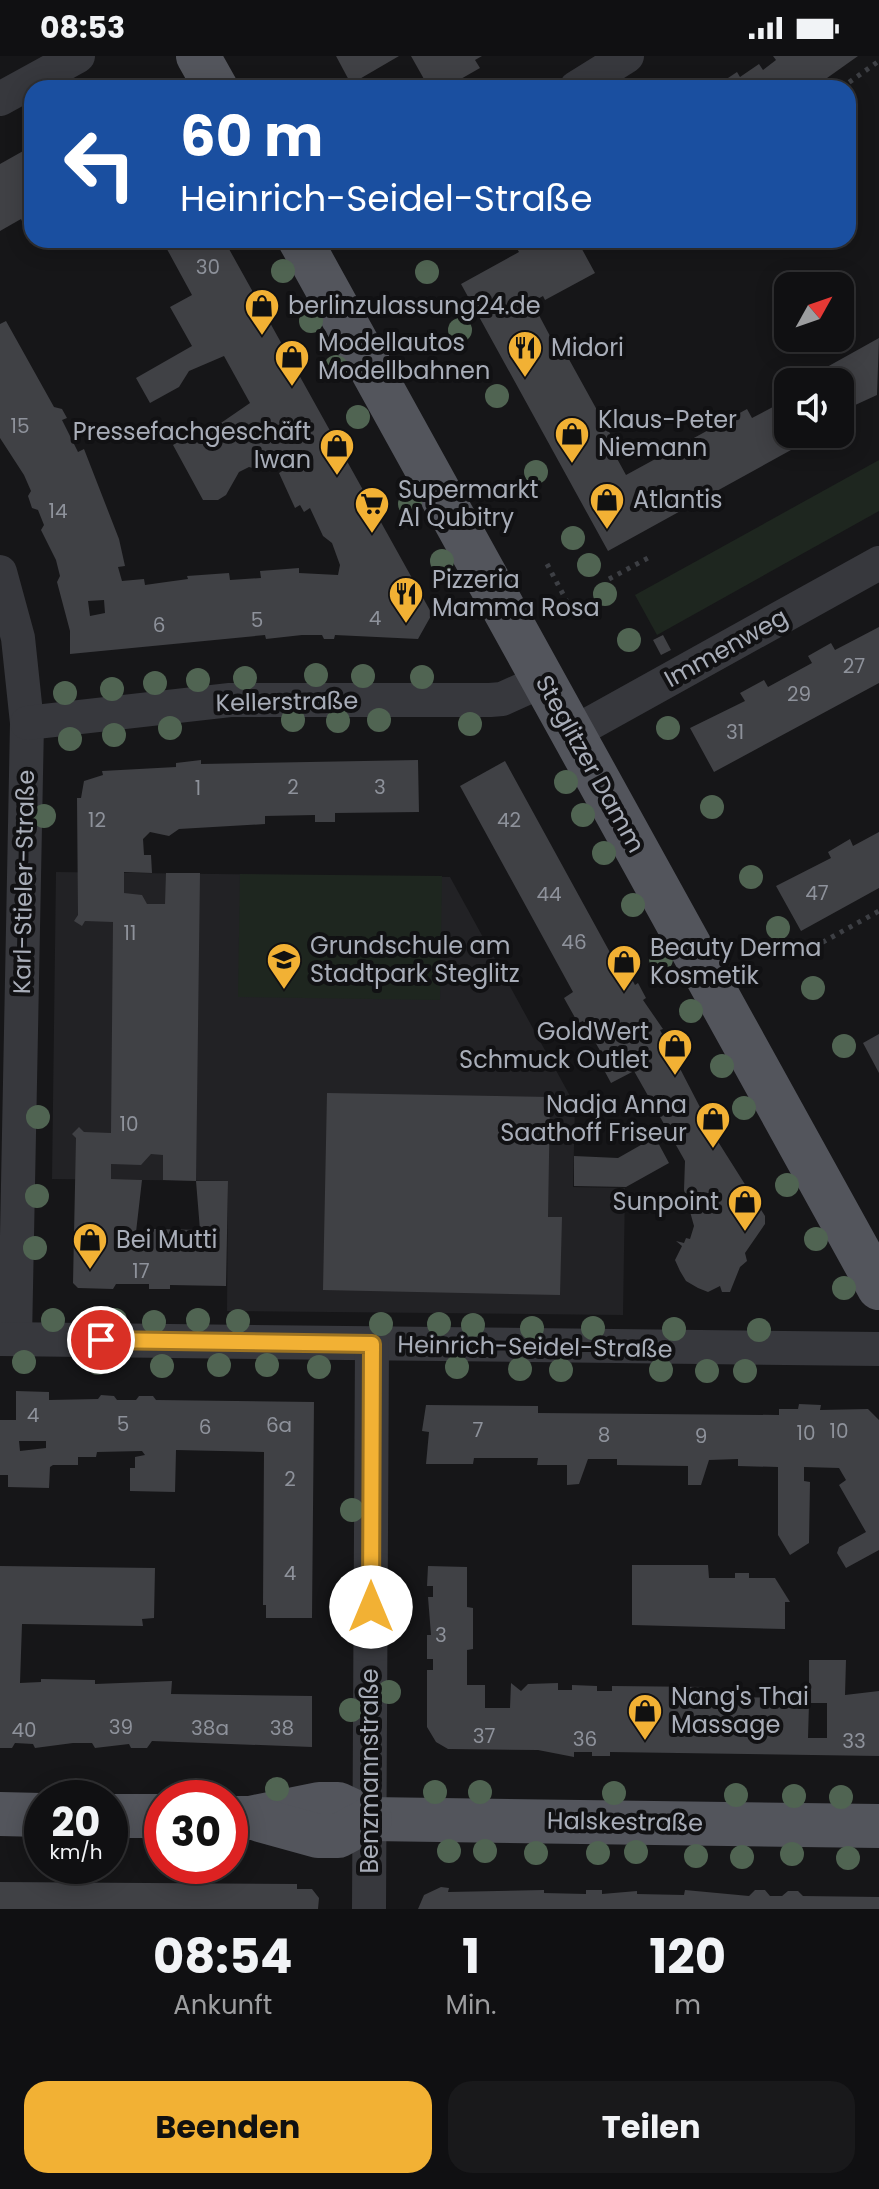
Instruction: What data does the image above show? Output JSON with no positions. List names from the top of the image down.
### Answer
{
  "streets": {
    "main road": ["Steglitzer Damm", "Halskestraße"],
    "street": [
      "Immenweg",
      "Kellerstraße",
      "Karl-Stieler-Straße",
      "Heinrich-Seidel-Straße",
      "Benzmannstraße"
    ]
  },
  "crossings": [
    ["Immenweg", "Steglitzer Damm"],
    ["Kellerstraße", "Steglitzer Damm"],
    ["Kellerstraße", "Karl-Stieler-Straße"],
    ["Karl-Stieler-Straße", "Heinrich-Seidel-Straße"],
    ["Heinrich-Seidel-Straße", "Benzmannstraße"],
    ["Benzmannstraße", "Halskestraße"]
  ],
  "places": {
    "shop": [
      "berlinzulassung24.de",
      "Modellautos Modellbahnen",
      "Klaus-Peter Niemann",
      "Pressefachgeschäft Iwan",
      "Atlantis",
      "Beauty Derma Kosmetik",
      "GoldWert Schmuck Outlet",
      "Nadja Anna Saathoff Friseur",
      "Sunpoint",
      "Bei Mutti",
      "Nang's Thai Massage"
    ],
    "restaurant": ["Midori", "Pizzeria Mamma Rosa"],
    "supermarket": ["Supermarkt Al Qubitry"],
    "school or university": ["Grundschule am Stadtpark Steglitz"]
  },
  "house_numbers": [
    "30",
    "15",
    "14",
    "4",
    "5",
    "6",
    "27",
    "29",
    "31",
    "2",
    "3",
    "1",
    "12",
    "42",
    "47",
    "44",
    "11",
    "46",
    "10",
    "17",
    "4",
    "5",
    "6a",
    "6",
    "7",
    "10",
    "10",
    "8",
    "9",
    "2",
    "4",
    "3",
    "39",
    "38a",
    "38",
    "40",
    "37",
    "36",
    "33"
  ],
  "north": "top right",
  "page": {
    "status": "08:53",
    "turn": ["60 m", "Heinrich-Seidel-Straße"],
    "speed": "20 km/h",
    "limit": "30",
    "eta": [
      "08:54",
      "Ankunft",
      "1",
      "Min.",
      "120",
      "m"
    ],
    "buttons": ["Beenden", "Teilen"]
  }
}
